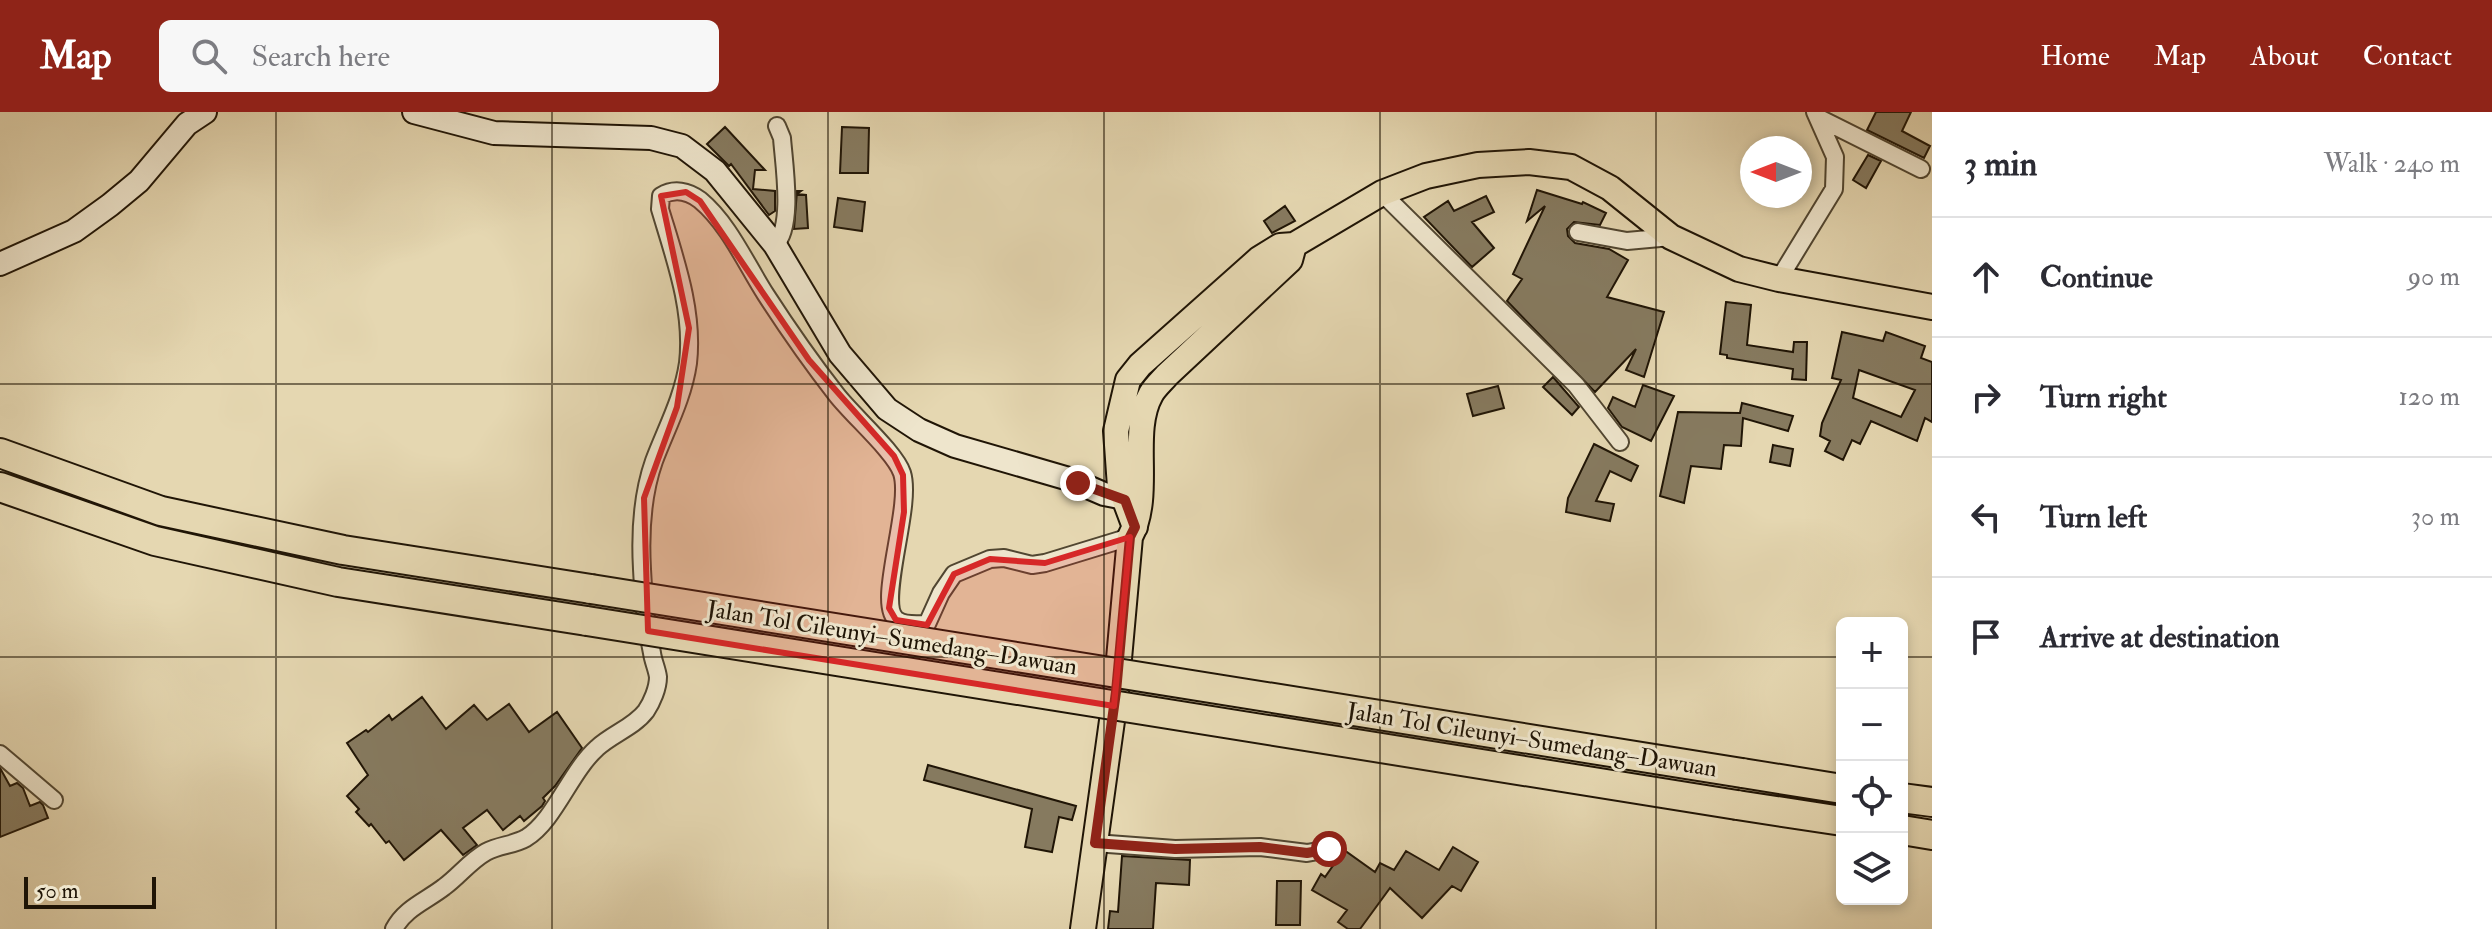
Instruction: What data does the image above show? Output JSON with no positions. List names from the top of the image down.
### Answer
{
  "streets": {
    "highway": ["Jalan Tol Cileunyi–Sumedang–Dawuan"]
  },
  "scale_bar": "50 m",
  "north": "left",
  "page": {
    "header": "Map",
    "search": "Search here",
    "nav": [
      "Home",
      "Map",
      "About",
      "Contact"
    ],
    "heading": ["3 min", "Walk · 240 m"],
    "list": [
      ["Continue", "90 m"],
      ["Turn right", "120 m"],
      ["Turn left", "30 m"],
      "Arrive at destination"
    ],
    "map_buttons": ["+", "−"],
    "scale": "50 m"
  }
}
